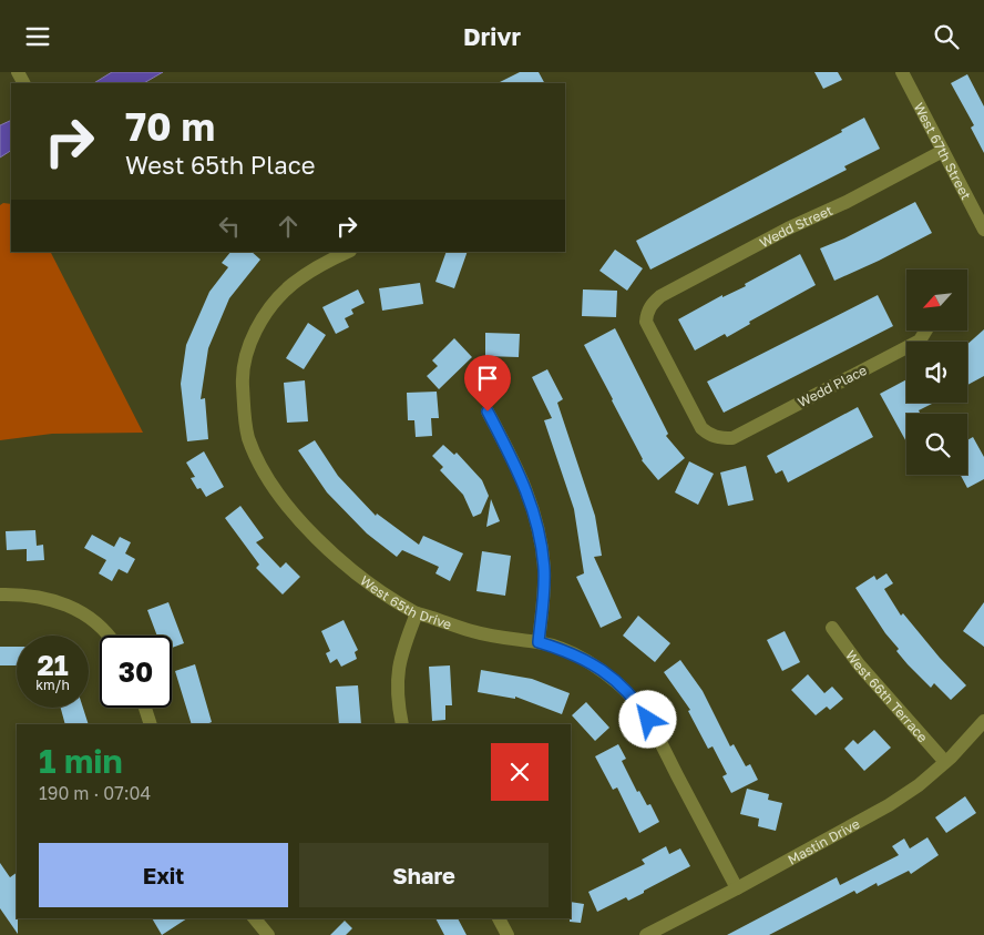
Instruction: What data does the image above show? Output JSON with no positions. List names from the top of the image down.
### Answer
{
  "streets": {
    "street": [
      "West 67th Street",
      "Wedd Street",
      "Wedd Place",
      "West 65th Drive",
      "West 66th Terrace",
      "Mastin Drive"
    ]
  },
  "crossings": [
    ["West 67th Street", "Wedd Street"],
    ["Wedd Street", "Wedd Place"],
    ["West 65th Drive", "Mastin Drive"],
    ["West 66th Terrace", "Mastin Drive"]
  ],
  "north": "bottom left",
  "page": {
    "header": "Drivr",
    "turn": ["70 m", "West 65th Place"],
    "speed": "21 km/h",
    "limit": "30",
    "heading": ["1 min", "190 m · 07:04"],
    "buttons": ["Exit", "Share"]
  }
}
